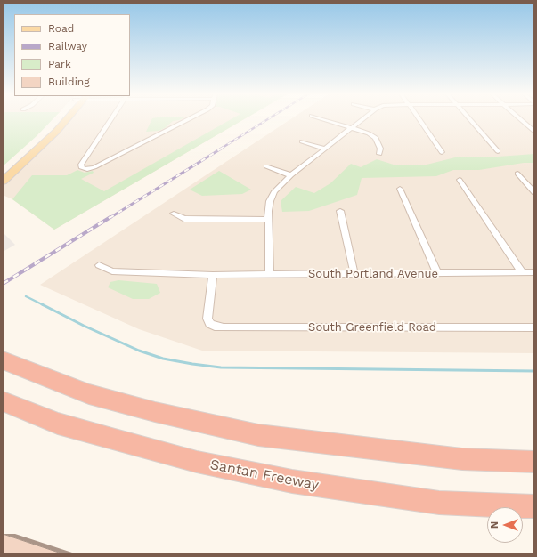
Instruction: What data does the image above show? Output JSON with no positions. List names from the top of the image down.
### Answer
{
  "streets": {
    "highway": ["Santan Freeway"],
    "street": ["South Portland Avenue", "South Greenfield Road"]
  },
  "crossings": [
    ["South Portland Avenue", "South Greenfield Road"]
  ],
  "legend": [
    "Road",
    "Railway",
    "Park",
    "Building"
  ],
  "north": "left"
}
